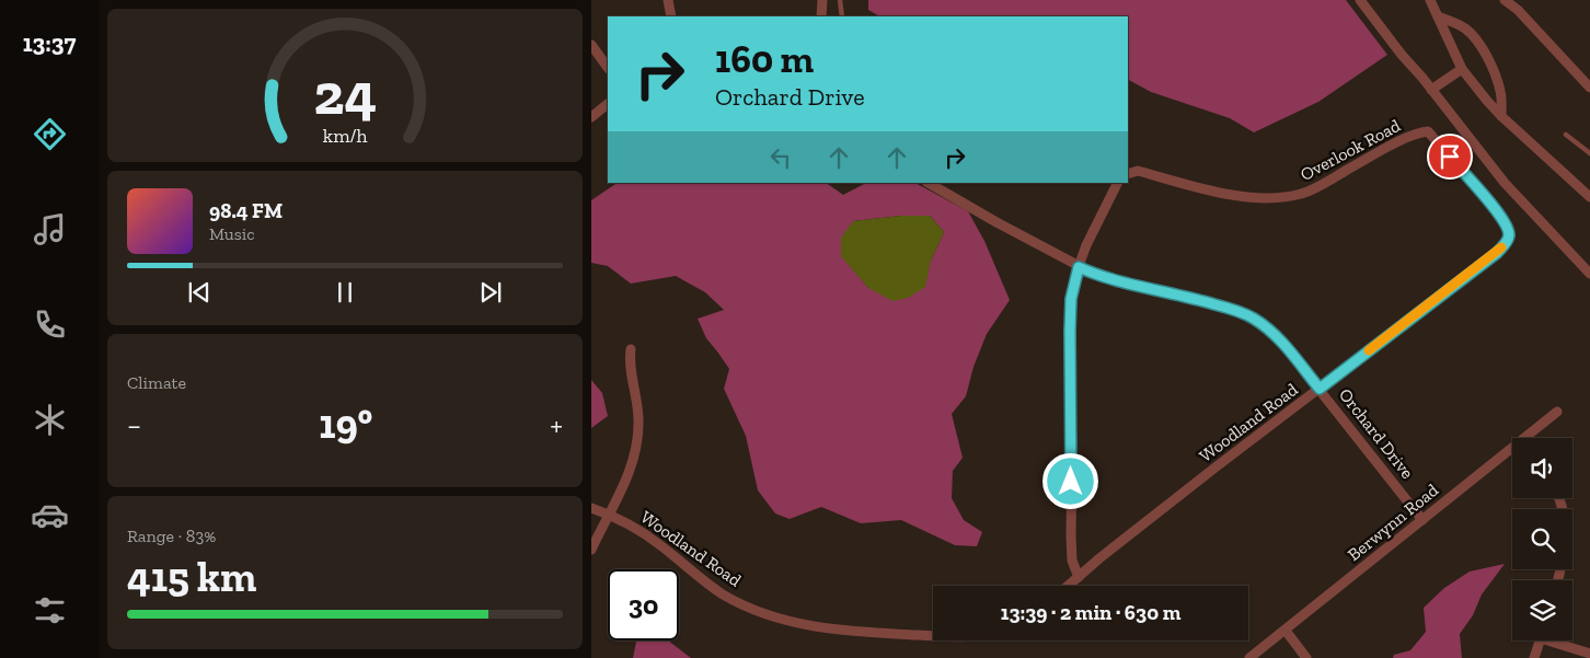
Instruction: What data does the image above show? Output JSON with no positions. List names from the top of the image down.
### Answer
{
  "streets": {
    "street": [
      "Overlook Road",
      "Woodland Road",
      "Orchard Drive",
      "Berwynn Road"
    ]
  },
  "crossings": [
    ["Overlook Road", "Woodland Road"],
    ["Woodland Road", "Orchard Drive"],
    ["Orchard Drive", "Berwynn Road"]
  ],
  "page": {
    "tabs": "13:37",
    "turn": ["160 m", "Orchard Drive"],
    "song": ["98.4 FM", "Music"],
    "tile": [
      "Climate",
      ["Range · 83%", "415 km"]
    ],
    "heat": ["−", "19°", "+"],
    "limit": "30",
    "trip": "13:39 · 2 min · 630 m",
    "gauge": ["24", "km/h"]
  }
}
